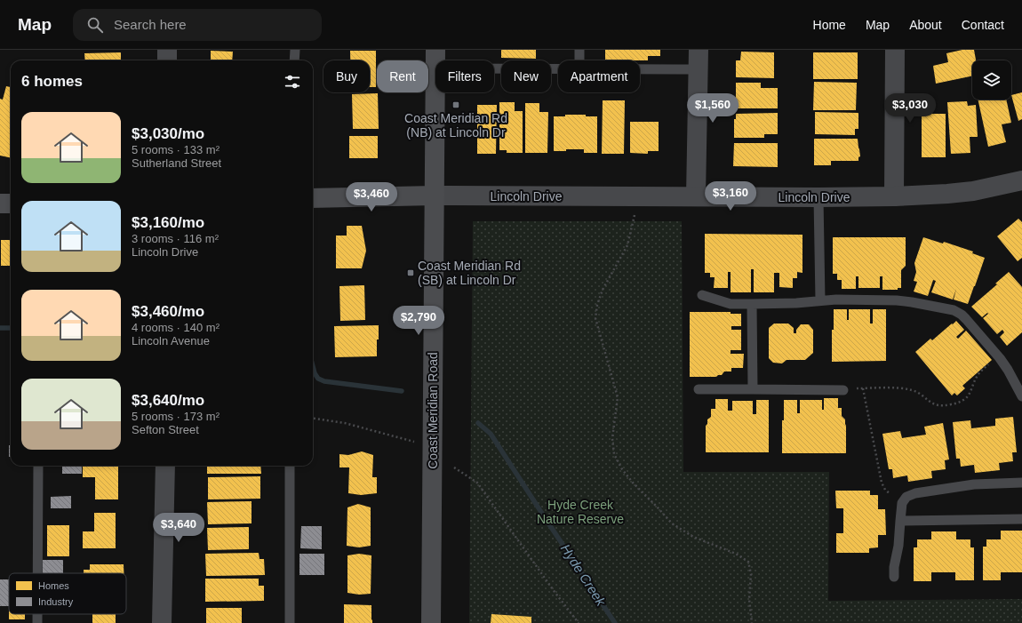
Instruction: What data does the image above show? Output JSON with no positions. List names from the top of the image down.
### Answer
{
  "streets": {
    "main road": ["Coast Meridian Road"],
    "street": ["Lincoln Drive"]
  },
  "crossings": [
    ["Lincoln Drive", "Coast Meridian Road"]
  ],
  "water": ["Hyde Creek"],
  "parks": ["Hyde Creek Nature Reserve"],
  "places": {
    "transit": ["Coast Meridian Rd (NB) at Lincoln Dr", "Coast Meridian Rd (SB) at Lincoln Dr"]
  },
  "legend": ["Homes", "Industry"],
  "page": {
    "header": "Map",
    "search": "Search here",
    "nav": [
      "Home",
      "Map",
      "About",
      "Contact"
    ],
    "chip": [
      "Buy",
      "Rent",
      "Filters",
      "New",
      "Apartment"
    ],
    "heading": "6 homes",
    "price": [
      "$1,560",
      "$3,030",
      "$3,160",
      "$3,460",
      "$2,790",
      "$3,640"
    ],
    "list": [
      {
        "name": "$3,030/mo",
        "note": "5 rooms · 133 m² · Sutherland Street"
      },
      {
        "name": "$3,160/mo",
        "note": "3 rooms · 116 m² · Lincoln Drive"
      },
      {
        "name": "$3,460/mo",
        "note": "4 rooms · 140 m² · Lincoln Avenue"
      },
      {
        "name": "$3,640/mo",
        "note": "5 rooms · 173 m² · Sefton Street"
      }
    ]
  }
}
